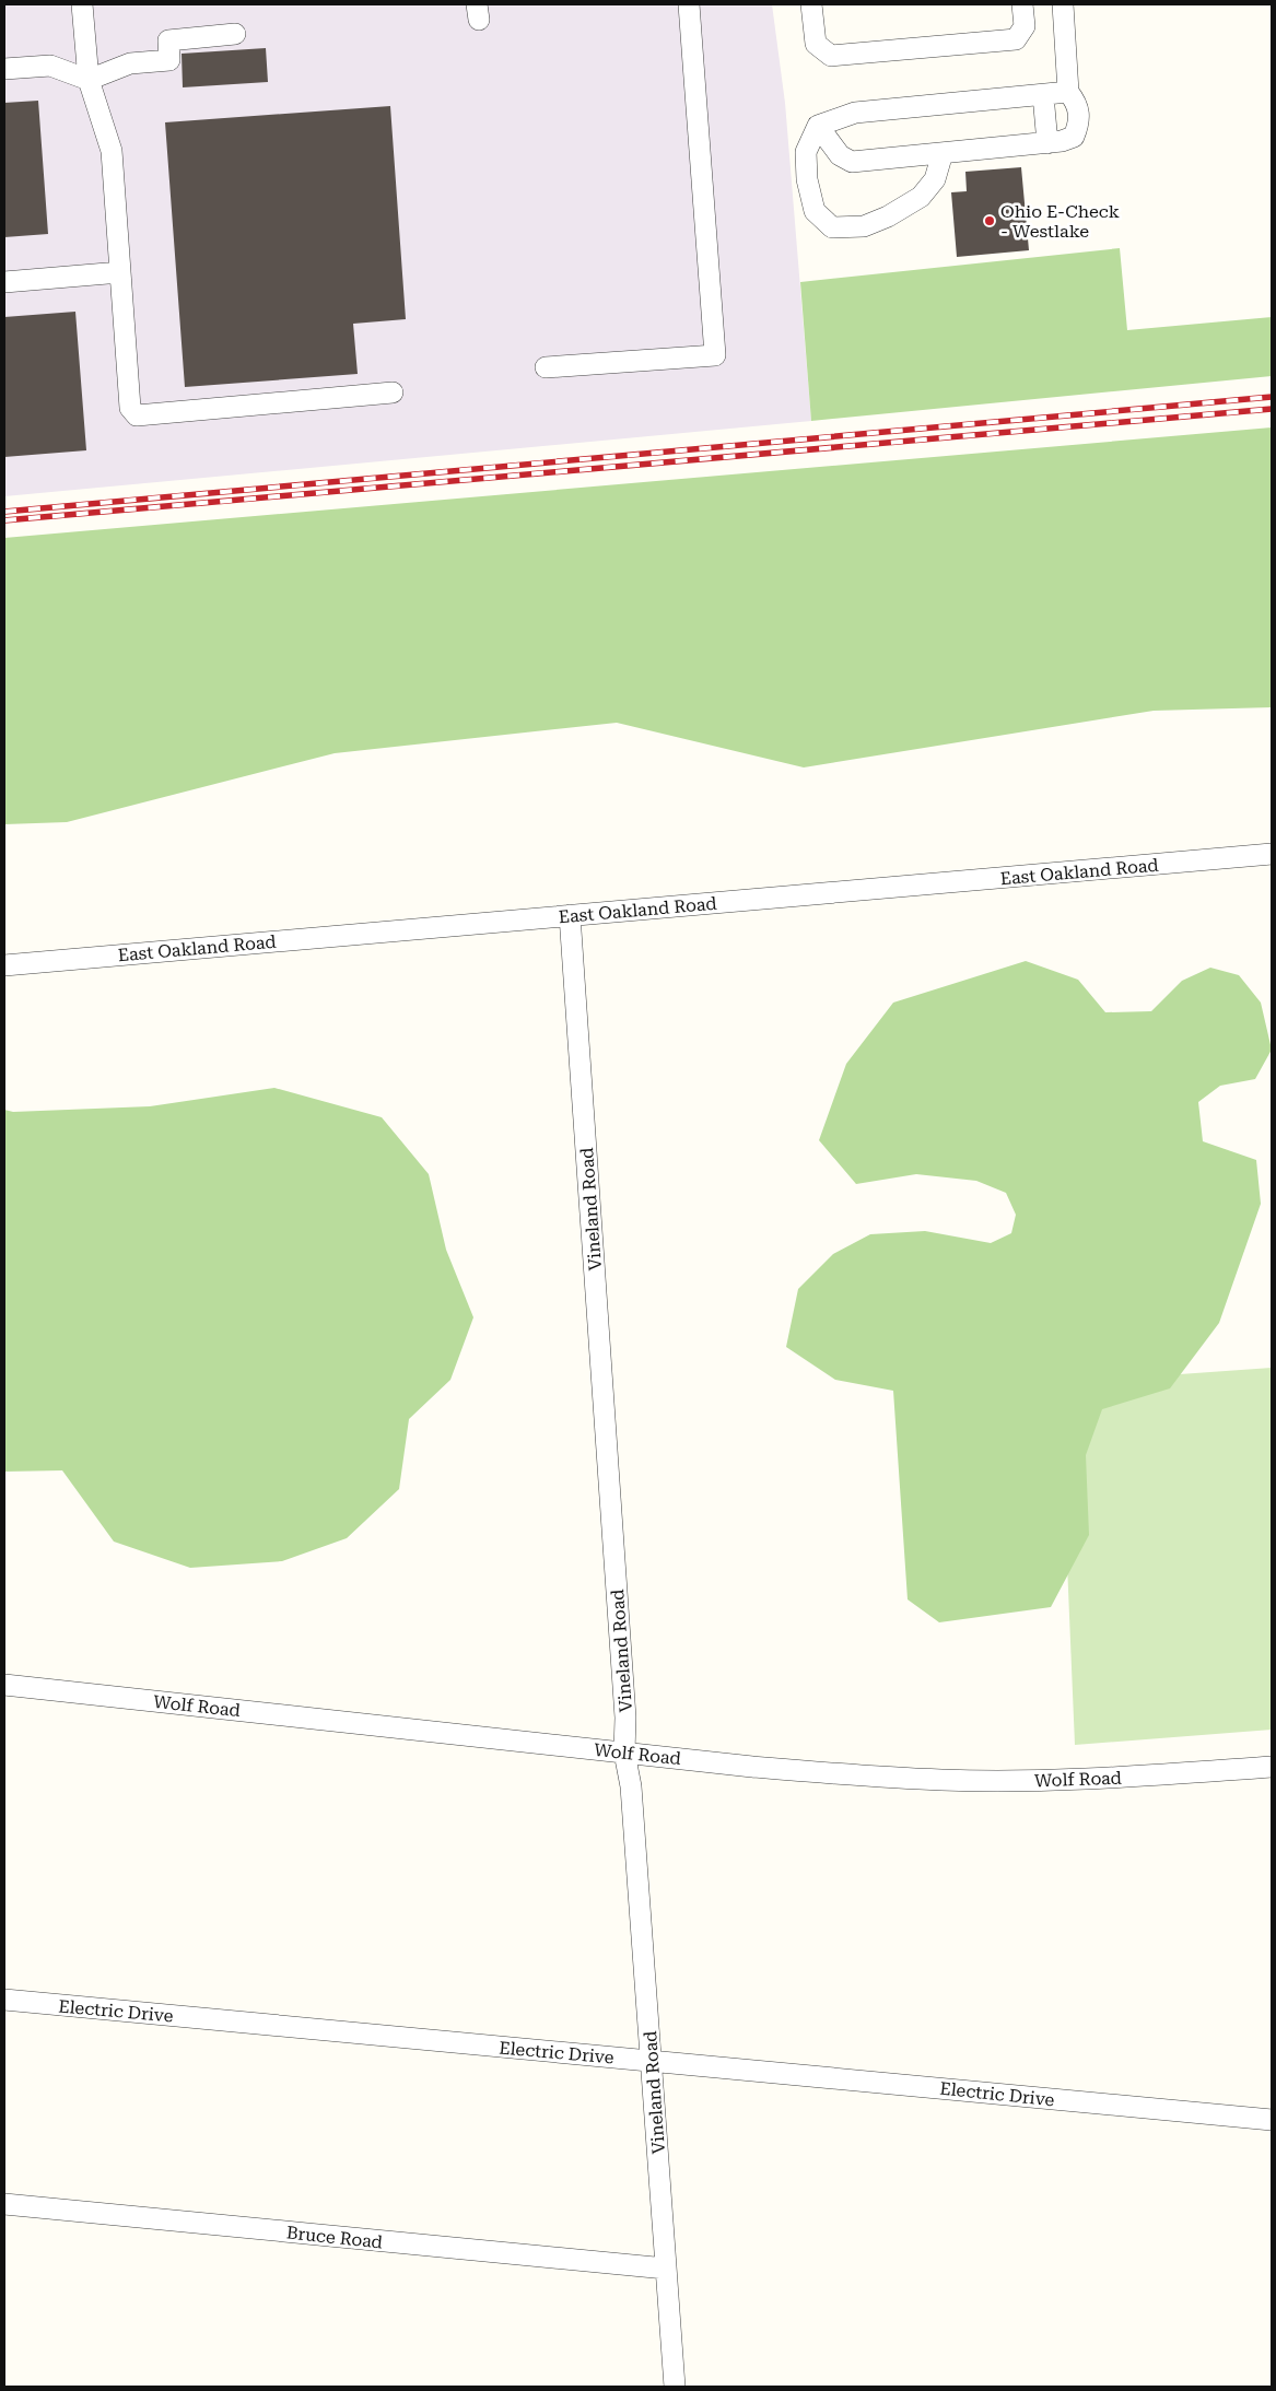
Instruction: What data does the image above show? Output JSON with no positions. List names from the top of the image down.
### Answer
{
  "streets": {
    "street": [
      "East Oakland Road",
      "Vineland Road",
      "Wolf Road",
      "Electric Drive",
      "Bruce Road"
    ]
  },
  "crossings": [
    ["East Oakland Road", "Vineland Road"],
    ["Vineland Road", "Wolf Road"],
    ["Vineland Road", "Electric Drive"],
    ["Vineland Road", "Bruce Road"]
  ],
  "places": ["Ohio E-Check - Westlake"]
}
